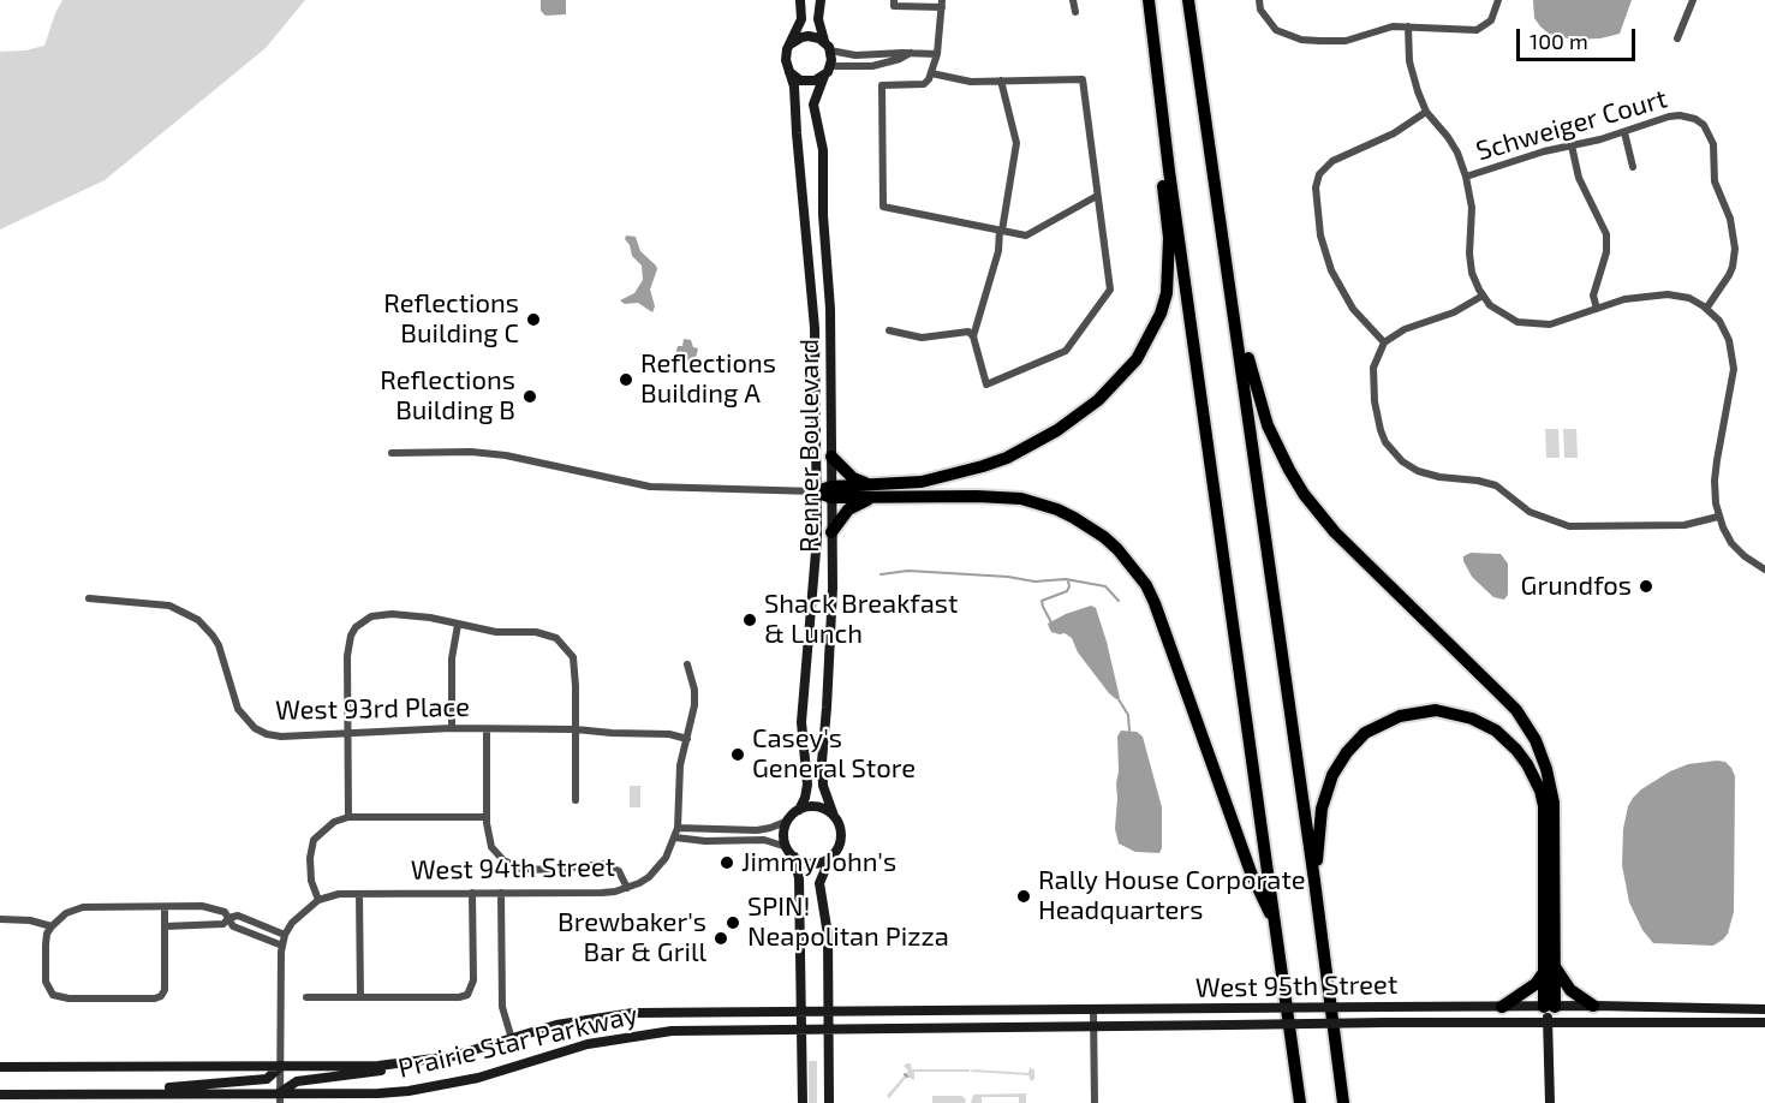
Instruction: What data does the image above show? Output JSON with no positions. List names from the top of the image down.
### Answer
{
  "streets": {
    "main road": ["Renner Boulevard", "West 95th Street", "Prairie Star Parkway"],
    "street": ["Schweiger Court", "West 93rd Place", "West 94th Street"]
  },
  "crossings": [
    ["West 93rd Place", "West 94th Street"],
    ["West 95th Street", "Prairie Star Parkway"]
  ],
  "places": [
    "Reflections Building C",
    "Reflections Building A",
    "Reflections Building B",
    "Grundfos",
    "Shack Breakfast & Lunch",
    "Casey's General Store",
    "Jimmy John's",
    "Rally House Corporate Headquarters",
    "SPIN! Neapolitan Pizza",
    "Brewbaker's Bar & Grill"
  ],
  "scale_bar": "100 m"
}
